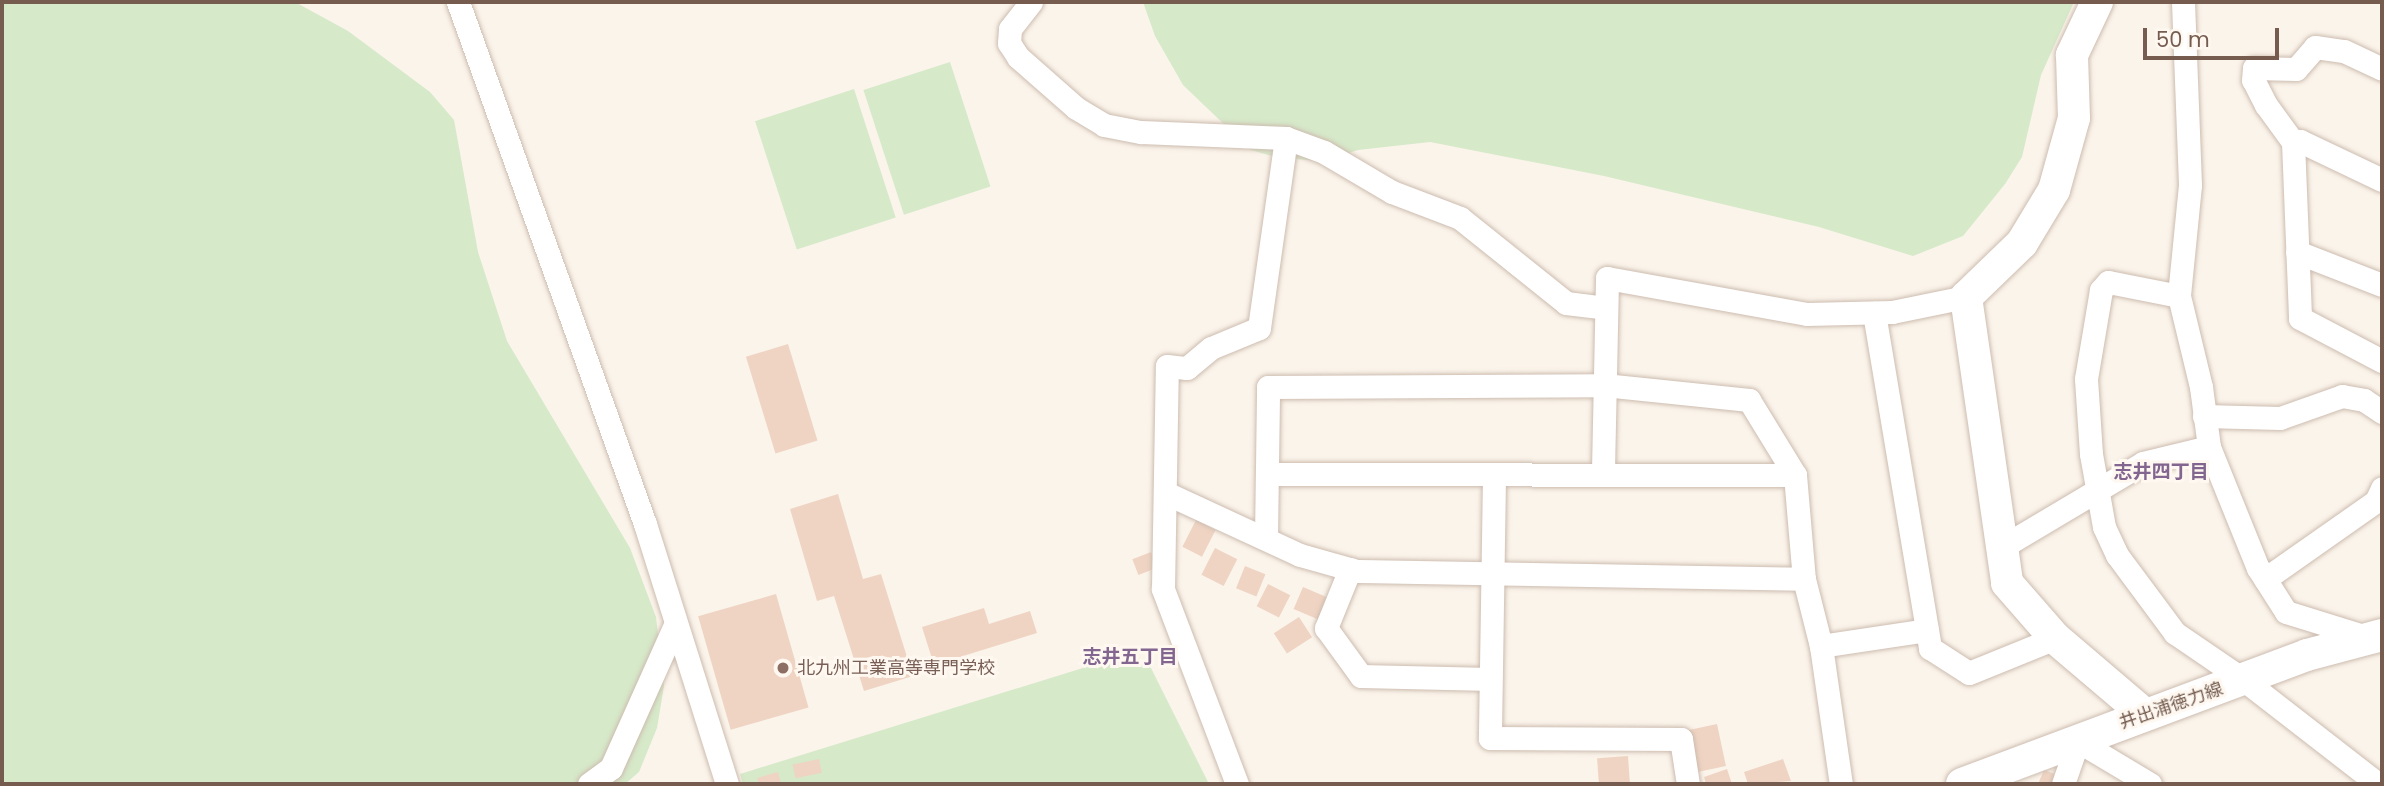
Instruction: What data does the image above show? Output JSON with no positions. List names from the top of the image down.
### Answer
{
  "streets": {
    "street": ["井出浦徳力線"]
  },
  "districts": ["志井四丁目", "志井五丁目"],
  "places": ["北九州工業高等専門学校"],
  "scale_bar": "50 m"
}
